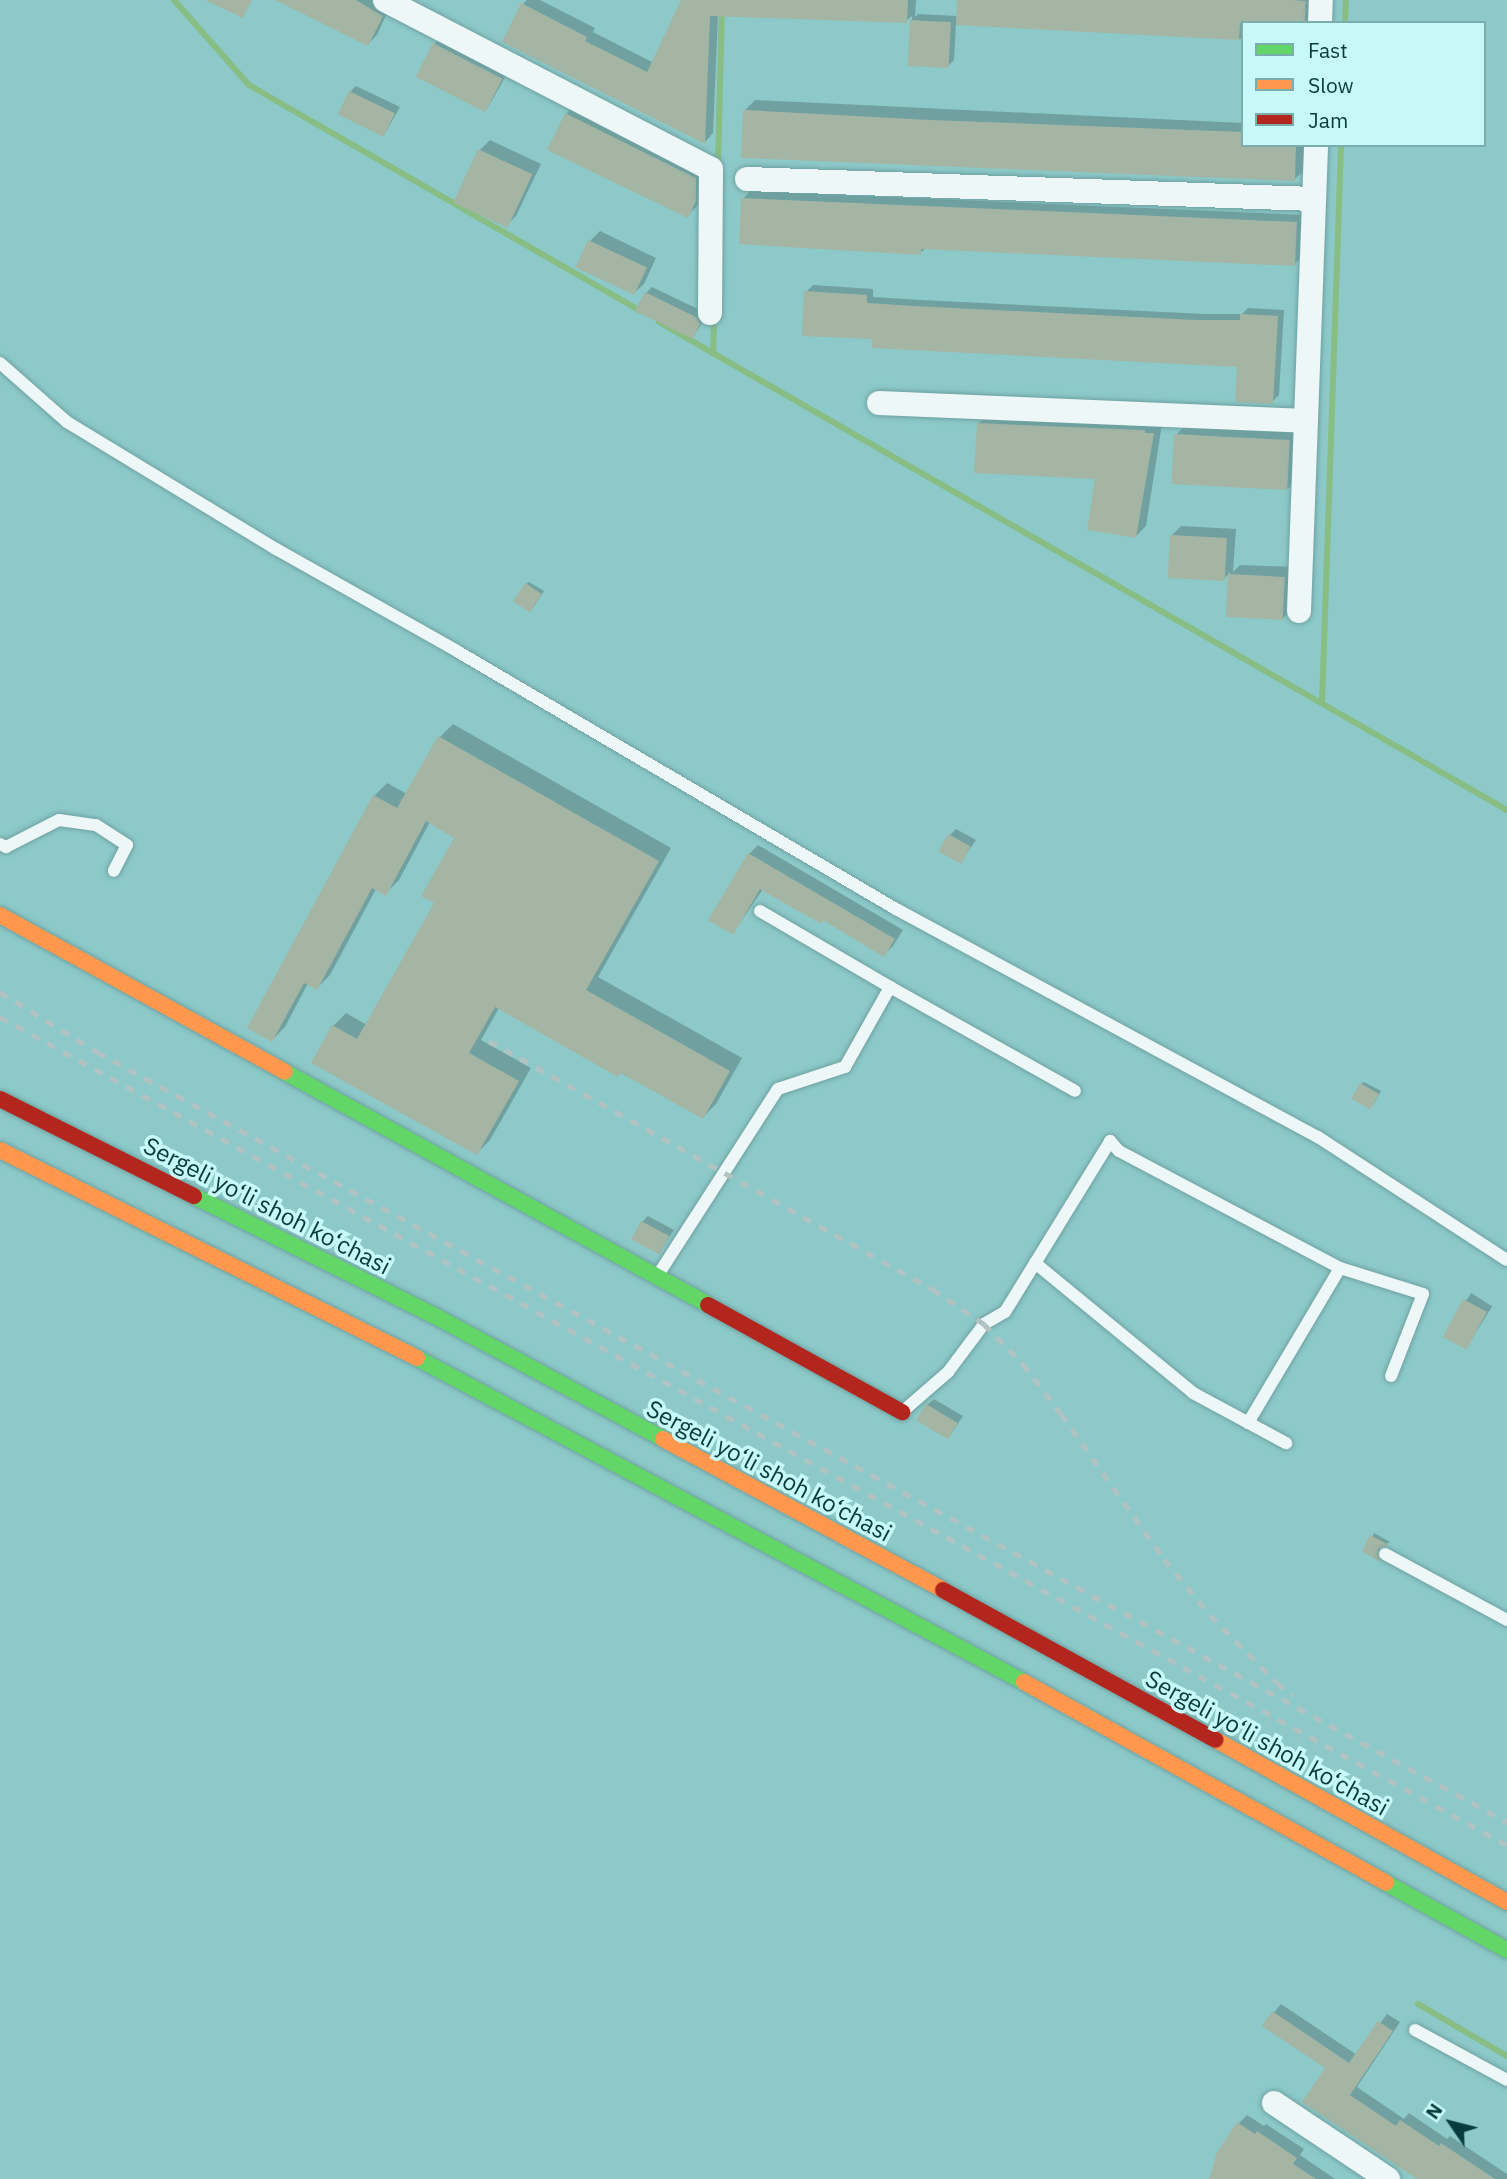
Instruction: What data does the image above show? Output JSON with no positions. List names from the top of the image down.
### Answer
{
  "streets": {
    "main road": ["Sergeli yo‘li shoh ko‘chasi"]
  },
  "legend": ["Fast", "Slow", "Jam"],
  "north": "top left"
}
